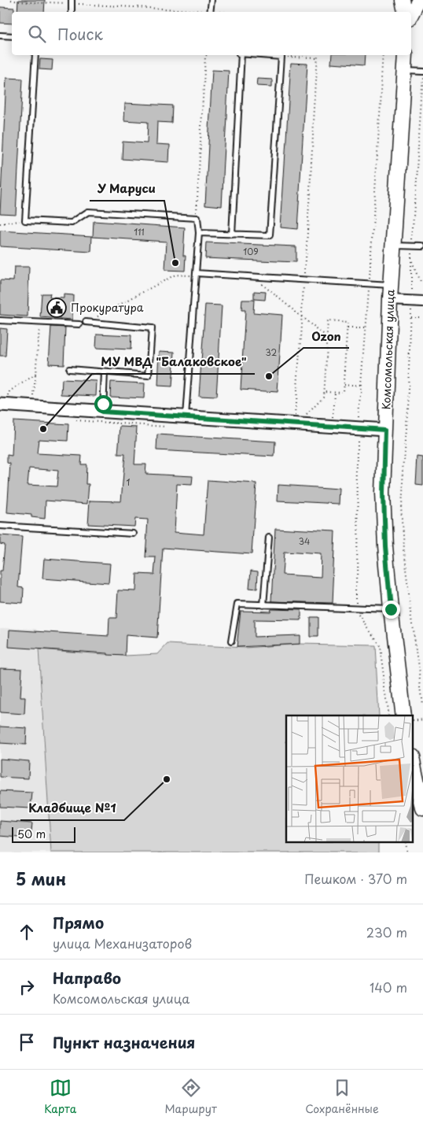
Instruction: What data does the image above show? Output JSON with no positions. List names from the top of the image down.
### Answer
{
  "streets": {
    "main road": ["Комсомольская улица"]
  },
  "places": {
    "other": [
      "У Маруси",
      "Ozon",
      "МУ МВД \"Балаковское\"",
      "Кладбище №1"
    ],
    "public building": ["Прокуратура"]
  },
  "house_numbers": [
    "111",
    "109",
    "32",
    "1",
    "34"
  ],
  "scale_bar": "50 m",
  "page": {
    "search": "Поиск",
    "scale": "50 m",
    "heading": ["5 мин", "Пешком · 370 m"],
    "list": [
      ["Прямо", "улица Механизаторов", "230 m"],
      ["Направо", "Комсомольская улица", "140 m"],
      "Пункт назначения"
    ],
    "nav": ["Карта", "Маршрут", "Сохранённые"]
  }
}
